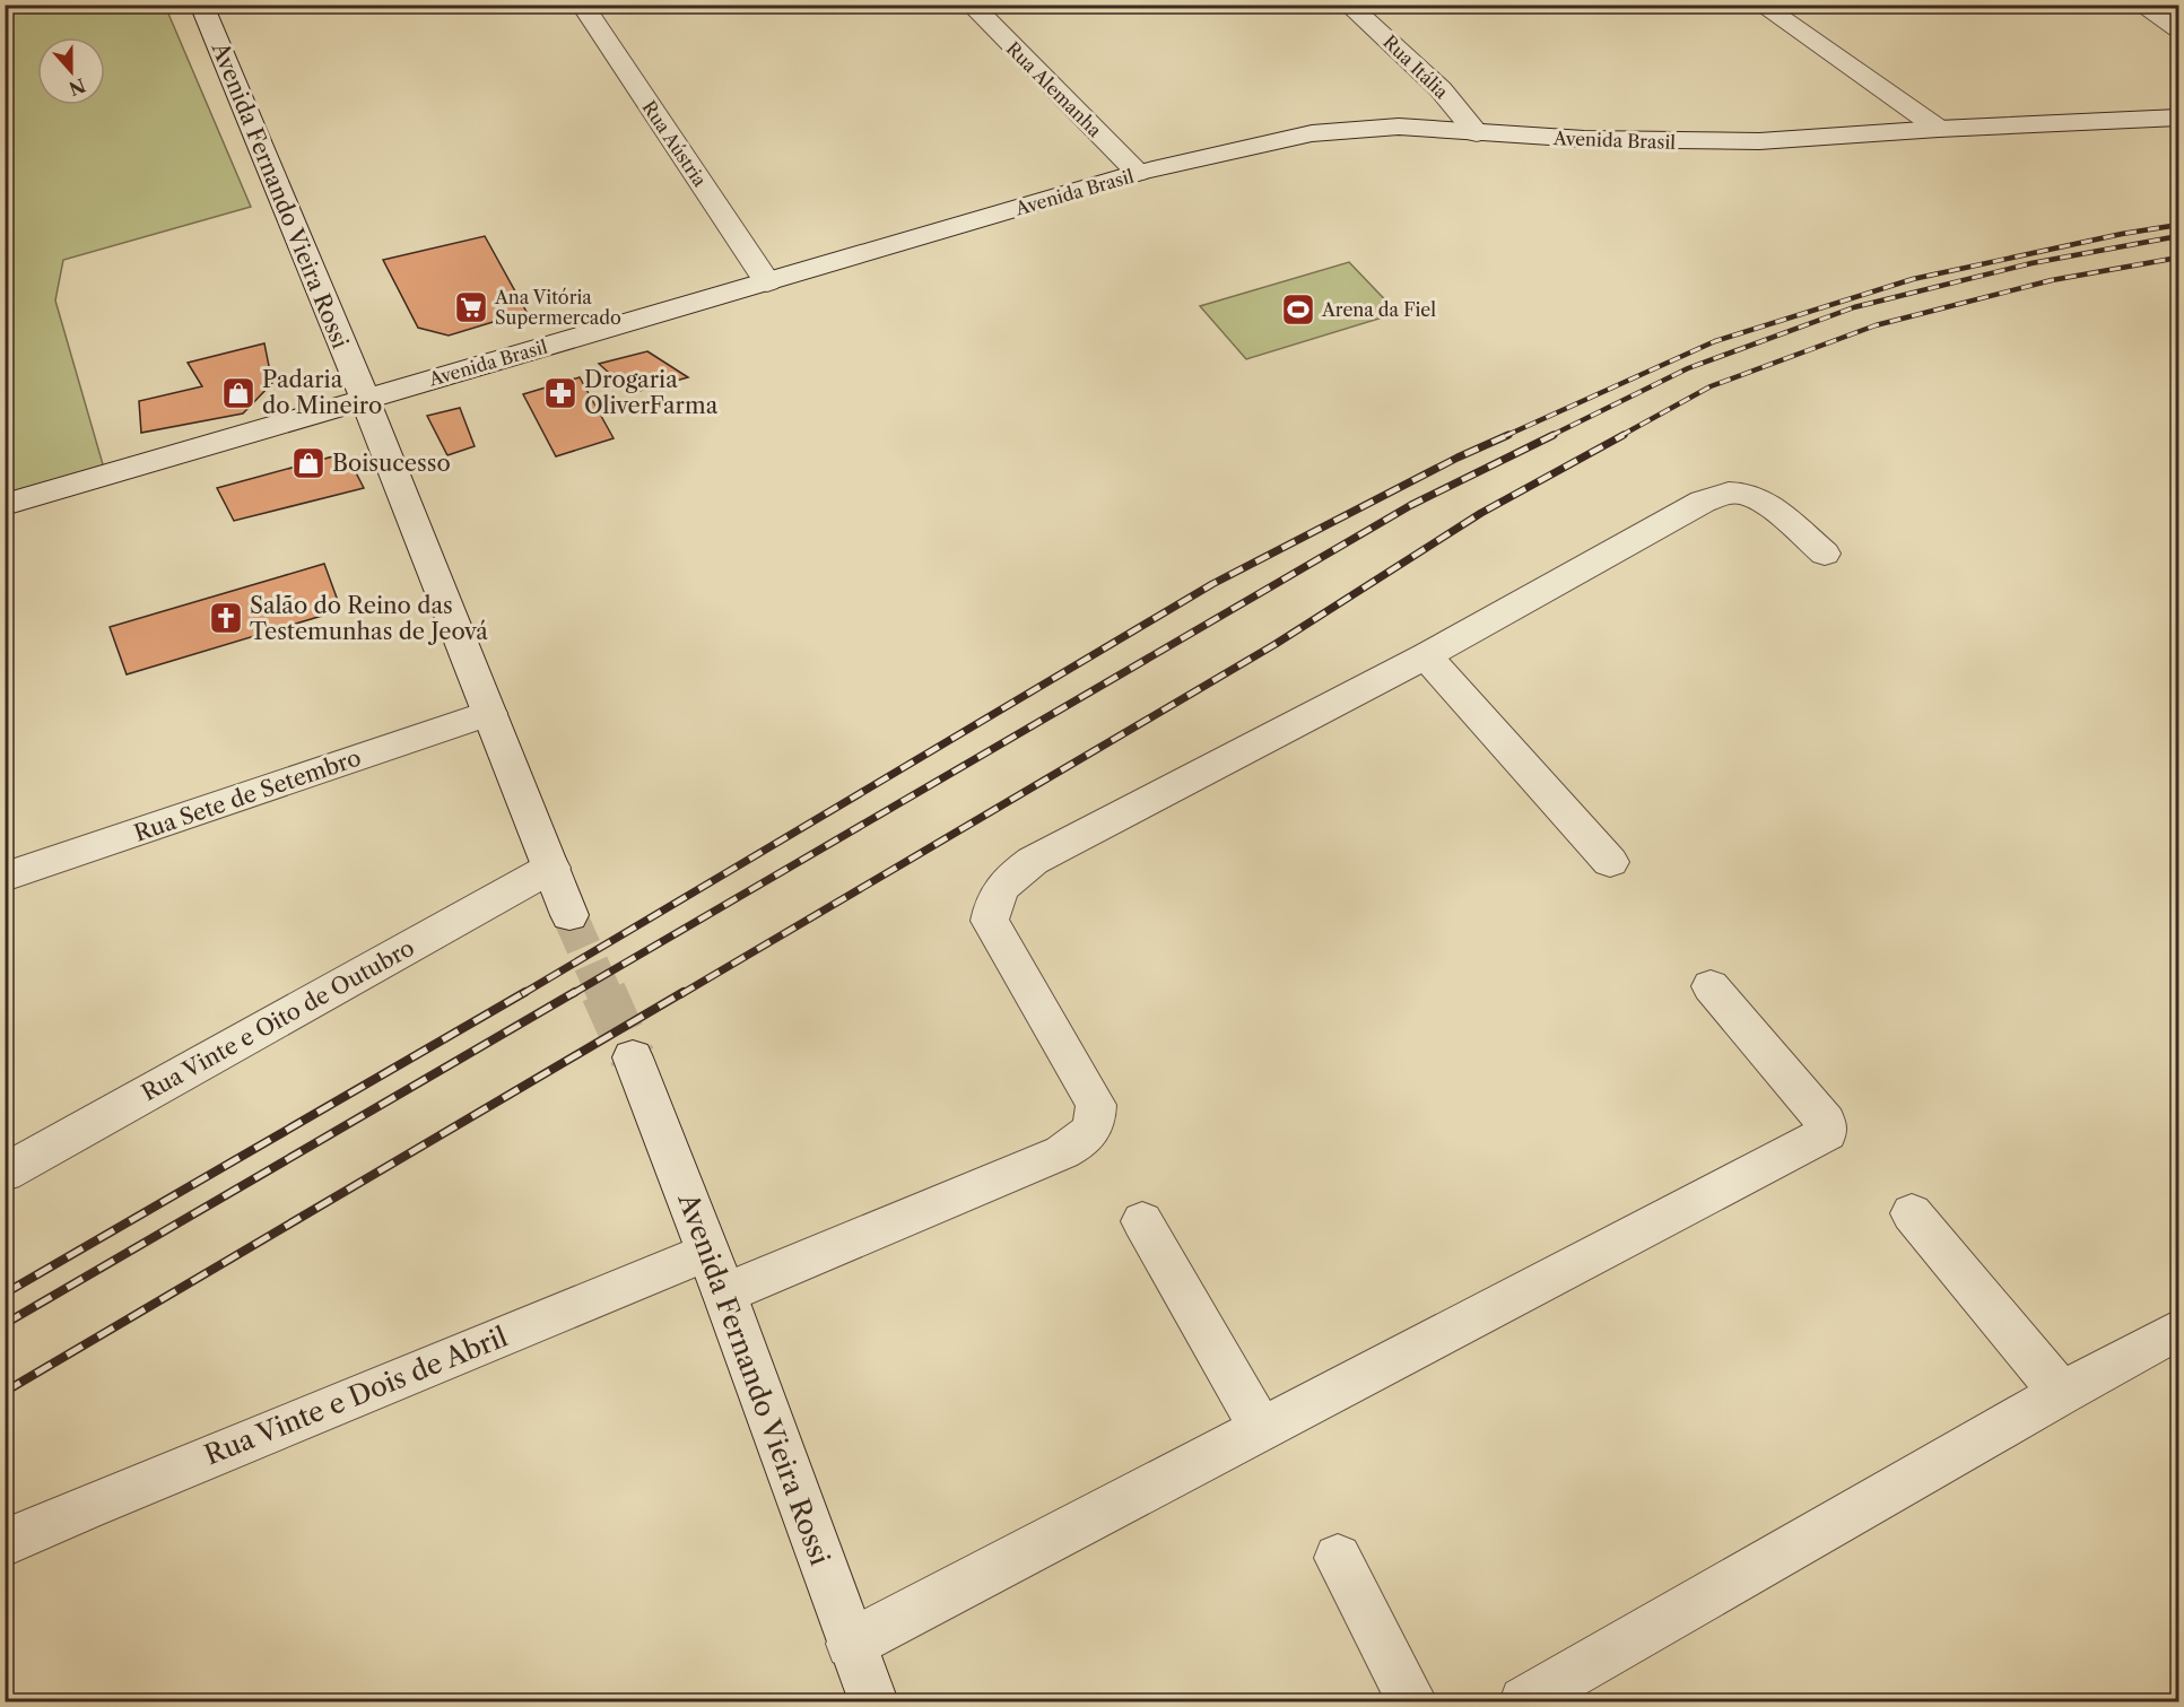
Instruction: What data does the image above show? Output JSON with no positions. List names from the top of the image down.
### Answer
{
  "streets": {
    "street": [
      "Rua Itália",
      "Rua Alemanha",
      "Avenida Brasil",
      "Rua Aústria",
      "Avenida Fernando Vieira Rossi",
      "Rua Sete de Setembro",
      "Rua Vinte e Oito de Outubro",
      "Rua Vinte e Dois de Abril"
    ]
  },
  "crossings": [
    ["Rua Itália", "Avenida Brasil"],
    ["Rua Alemanha", "Avenida Brasil"],
    ["Avenida Brasil", "Rua Aústria"],
    ["Avenida Brasil", "Avenida Fernando Vieira Rossi"],
    ["Avenida Fernando Vieira Rossi", "Rua Sete de Setembro"],
    ["Avenida Fernando Vieira Rossi", "Rua Vinte e Oito de Outubro"],
    ["Avenida Fernando Vieira Rossi", "Rua Vinte e Dois de Abril"]
  ],
  "places": {
    "supermarket": ["Ana Vitória Supermercado"],
    "sports": ["Arena da Fiel"],
    "shop": ["Padaria do Mineiro", "Boisucesso"],
    "pharmacy": ["Drogaria OliverFarma"],
    "church": ["Salão do Reino das Testemunhas de Jeová"]
  },
  "north": "bottom"
}
